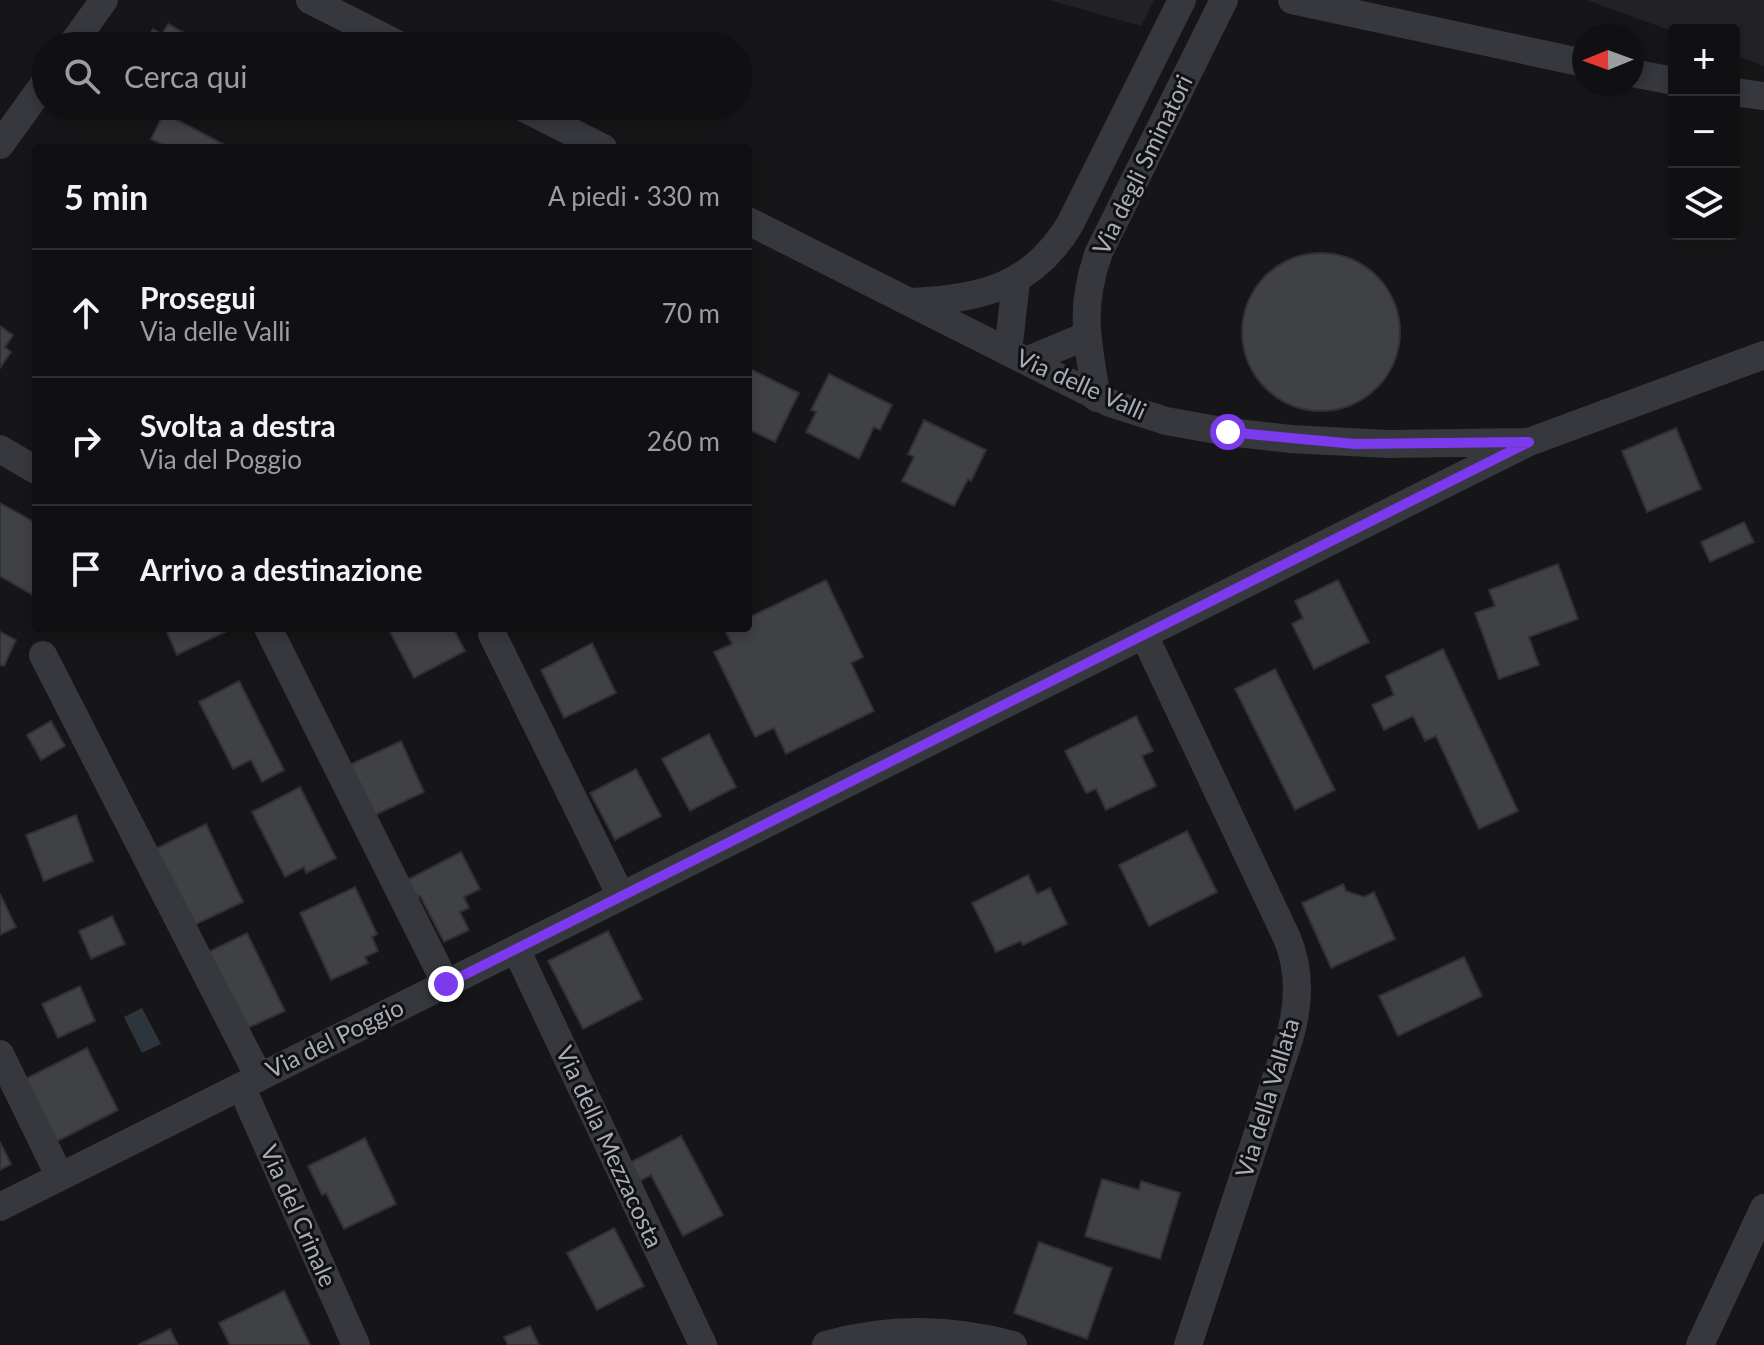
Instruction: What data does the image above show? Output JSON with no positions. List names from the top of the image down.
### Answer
{
  "streets": {
    "street": [
      "Via degli Sminatori",
      "Via delle Valli",
      "Via del Poggio",
      "Via della Vallata",
      "Via della Mezzacosta",
      "Via del Crinale"
    ]
  },
  "crossings": [
    ["Via degli Sminatori", "Via delle Valli"],
    ["Via delle Valli", "Via del Poggio"],
    ["Via del Poggio", "Via della Vallata"],
    ["Via del Poggio", "Via della Mezzacosta"],
    ["Via del Poggio", "Via del Crinale"]
  ],
  "north": "left",
  "page": {
    "map_buttons": ["+", "−"],
    "search": "Cerca qui",
    "heading": ["5 min", "A piedi · 330 m"],
    "list": [
      ["Prosegui", "Via delle Valli", "70 m"],
      ["Svolta a destra", "Via del Poggio", "260 m"],
      "Arrivo a destinazione"
    ]
  }
}
